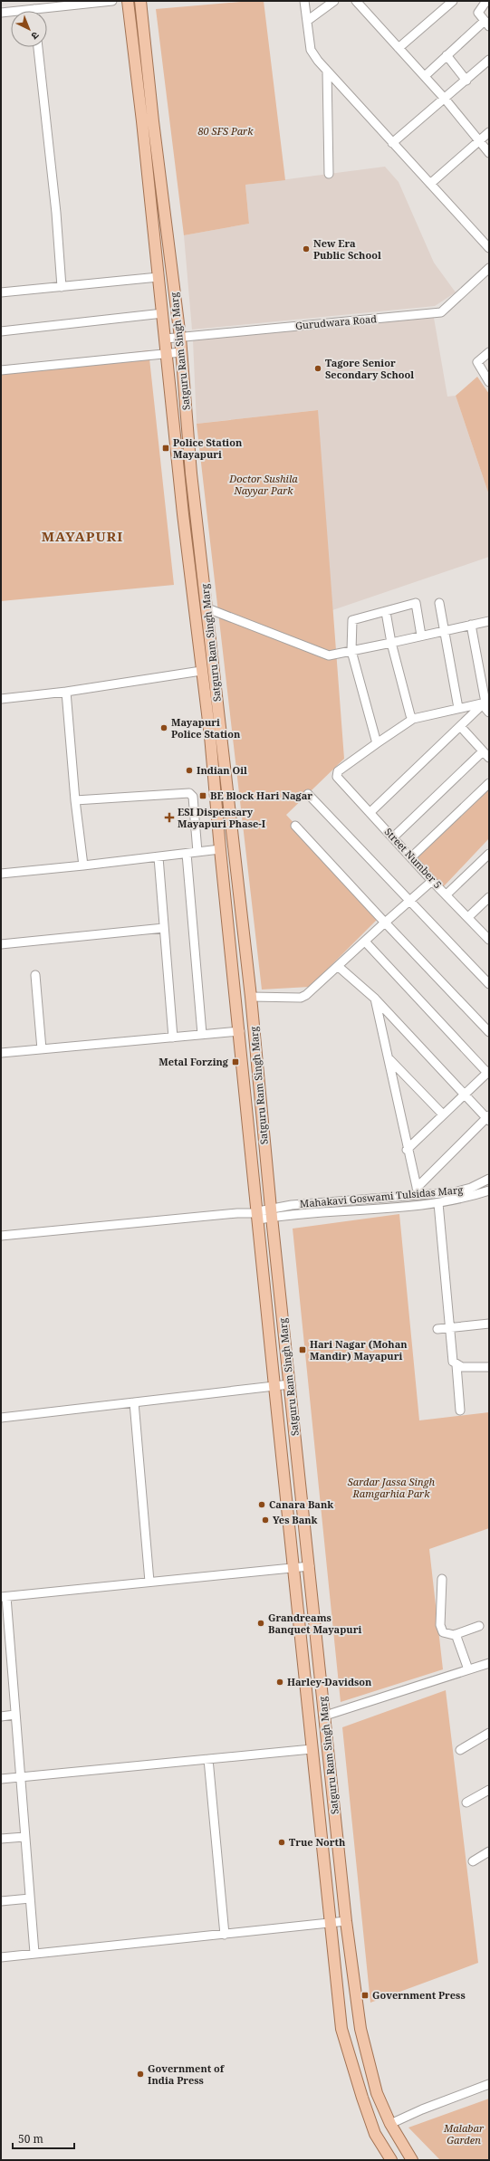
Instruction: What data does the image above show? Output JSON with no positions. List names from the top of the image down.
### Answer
{
  "streets": {
    "main road": ["Satguru Ram Singh Marg"],
    "street": ["Gurudwara Road", "Street Number 5", "Mahakavi Goswami Tulsidas Marg"]
  },
  "crossings": [
    ["Gurudwara Road", "Satguru Ram Singh Marg"],
    ["Satguru Ram Singh Marg", "Mahakavi Goswami Tulsidas Marg"]
  ],
  "districts": ["MAYAPURI"],
  "parks": [
    "80 SFS Park",
    "Doctor Sushila Nayyar Park",
    "Sardar Jassa Singh Ramgarhia Park",
    "Malabar Garden"
  ],
  "places": {
    "other": [
      "New Era Public School",
      "Tagore Senior Secondary School",
      "Mayapuri Police Station",
      "Indian Oil",
      "Canara Bank",
      "Yes Bank",
      "Grandreams Banquet Mayapuri",
      "Harley-Davidson",
      "True North",
      "Government of India Press"
    ],
    "transit": [
      "Police Station Mayapuri",
      "BE Block Hari Nagar",
      "Metal Forzing",
      "Hari Nagar (Mohan Mandir) Mayapuri",
      "Government Press"
    ],
    "health": ["ESI Dispensary Mayapuri Phase-I"]
  },
  "scale_bar": "50 m",
  "north": "bottom right"
}
